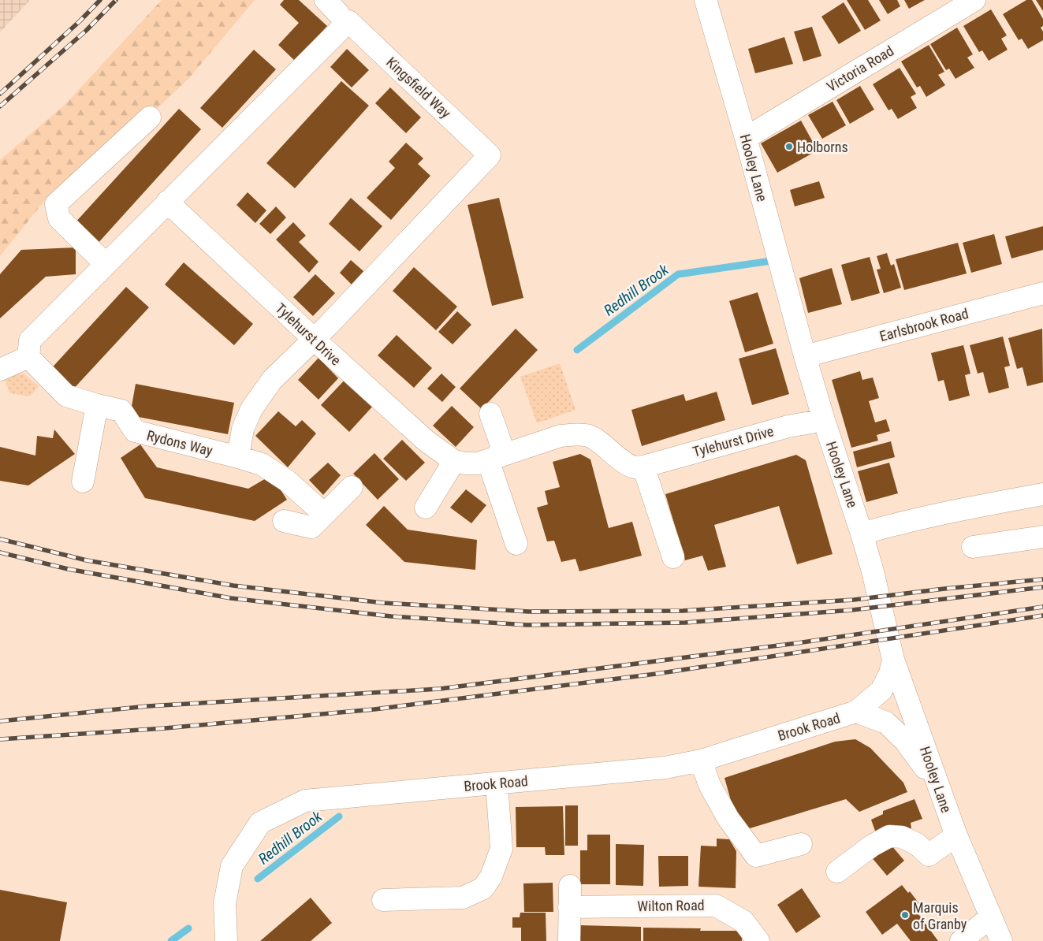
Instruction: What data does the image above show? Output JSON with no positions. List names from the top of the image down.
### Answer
{
  "streets": {
    "street": [
      "Victoria Road",
      "Kingsfield Way",
      "Hooley Lane",
      "Earlsbrook Road",
      "Tylehurst Drive",
      "Rydons Way",
      "Brook Road",
      "Wilton Road"
    ]
  },
  "crossings": [
    ["Victoria Road", "Hooley Lane"],
    ["Kingsfield Way", "Tylehurst Drive"],
    ["Hooley Lane", "Earlsbrook Road"],
    ["Hooley Lane", "Tylehurst Drive"],
    ["Hooley Lane", "Brook Road"]
  ],
  "water": ["Redhill Brook"],
  "places": ["Holborns", "Marquis of Granby"]
}
